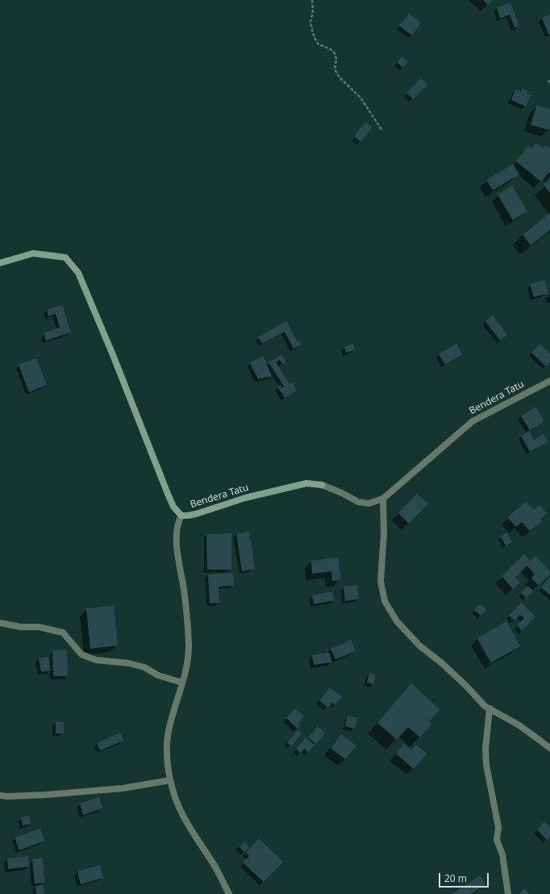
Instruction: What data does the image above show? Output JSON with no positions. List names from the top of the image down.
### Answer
{
  "streets": {
    "main road": ["Bendera Tatu"]
  },
  "scale_bar": "20 m"
}
